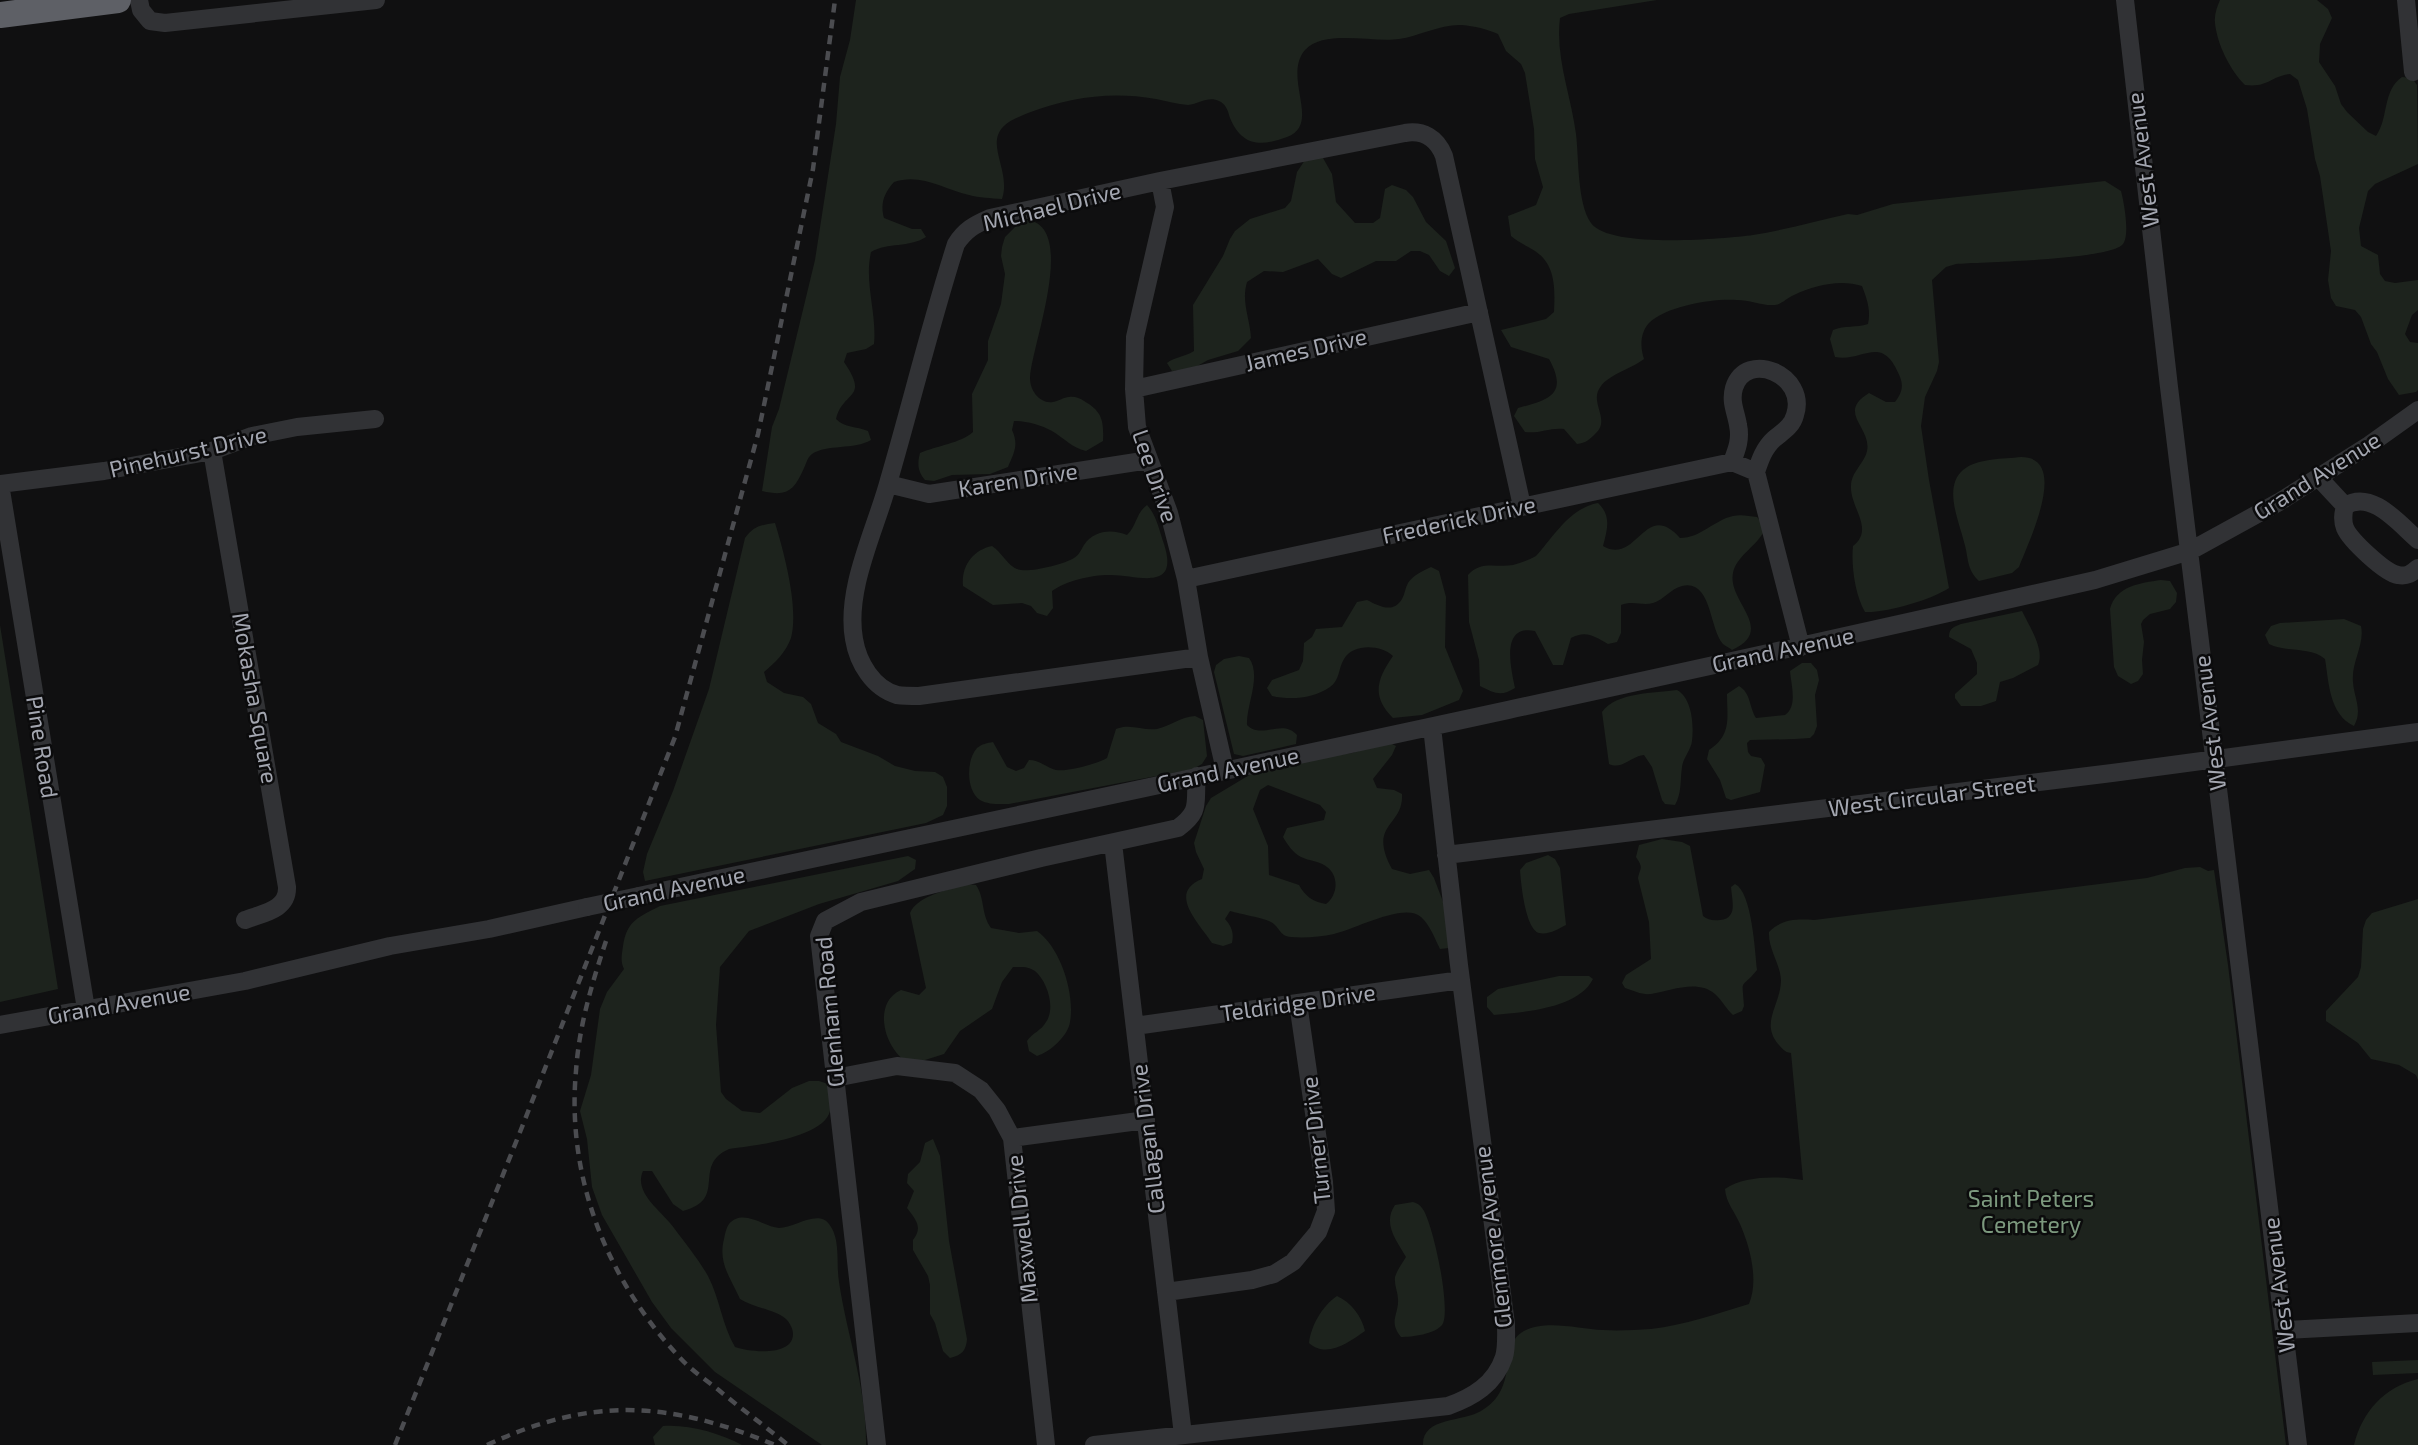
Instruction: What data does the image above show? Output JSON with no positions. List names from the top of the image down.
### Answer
{
  "streets": {
    "street": [
      "West Avenue",
      "Michael Drive",
      "James Drive",
      "Pinehurst Drive",
      "Lee Drive",
      "Grand Avenue",
      "Karen Drive",
      "Frederick Drive",
      "Mokasha Square",
      "Pine Road",
      "West Circular Street",
      "Teldridge Drive",
      "Glenham Road",
      "Callagan Drive",
      "Turner Drive",
      "Maxwell Drive",
      "Glenmore Avenue"
    ]
  },
  "crossings": [
    ["West Avenue", "Grand Avenue"],
    ["West Avenue", "West Circular Street"],
    ["Michael Drive", "James Drive"],
    ["Michael Drive", "Lee Drive"],
    ["Michael Drive", "Karen Drive"],
    ["Michael Drive", "Frederick Drive"],
    ["James Drive", "Lee Drive"],
    ["Pinehurst Drive", "Mokasha Square"],
    ["Pinehurst Drive", "Pine Road"],
    ["Lee Drive", "Grand Avenue"],
    ["Lee Drive", "Karen Drive"],
    ["Lee Drive", "Frederick Drive"],
    ["Grand Avenue", "Pine Road"],
    ["Grand Avenue", "Glenham Road"],
    ["Grand Avenue", "Glenmore Avenue"],
    ["West Circular Street", "Glenmore Avenue"],
    ["Teldridge Drive", "Callagan Drive"],
    ["Teldridge Drive", "Turner Drive"],
    ["Teldridge Drive", "Glenmore Avenue"],
    ["Glenham Road", "Callagan Drive"],
    ["Glenham Road", "Maxwell Drive"],
    ["Callagan Drive", "Turner Drive"],
    ["Callagan Drive", "Glenmore Avenue"]
  ],
  "parks": ["Saint Peters Cemetery"]
}
